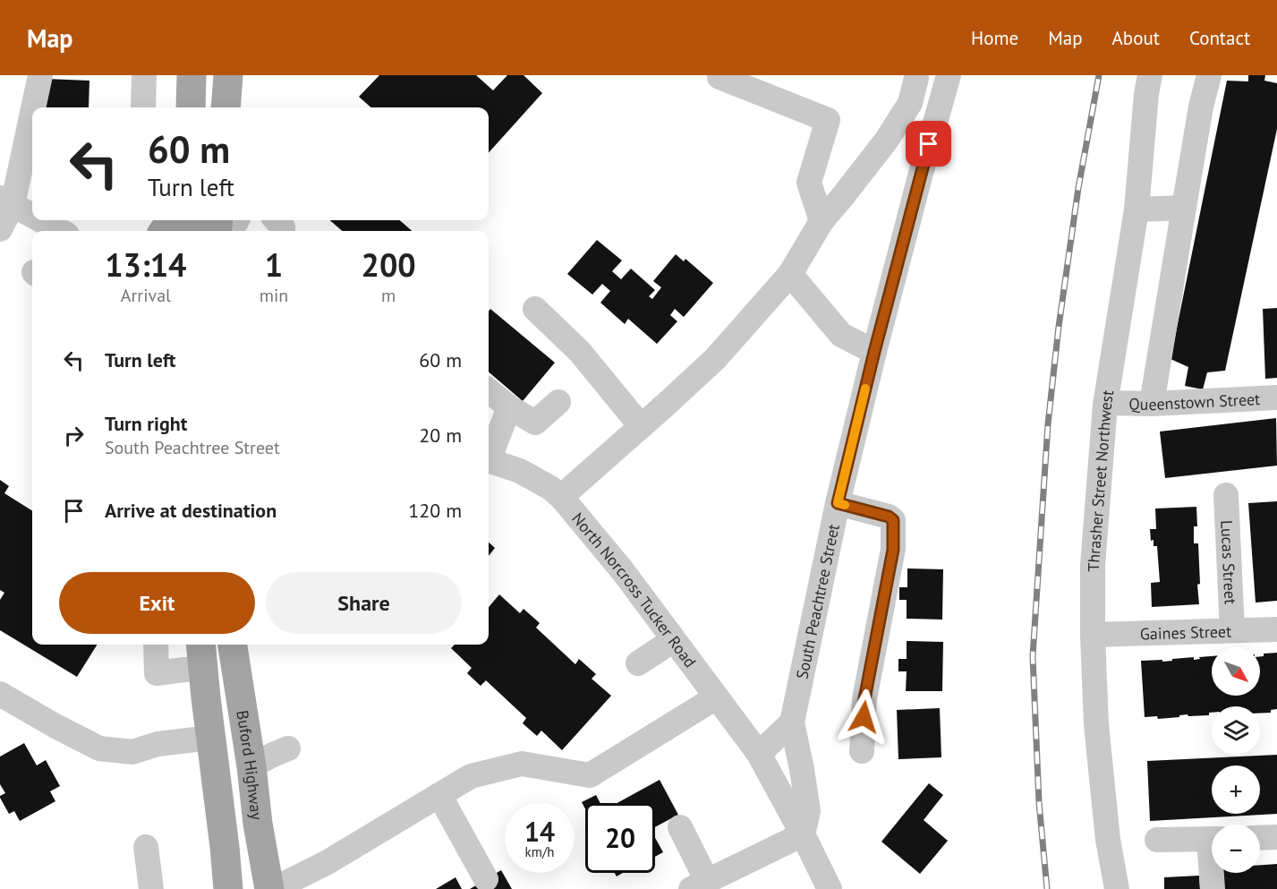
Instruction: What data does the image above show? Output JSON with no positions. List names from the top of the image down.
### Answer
{
  "streets": {
    "main road": ["Buford Highway"],
    "street": [
      "Queenstown Street",
      "Thrasher Street Northwest",
      "Lucas Street",
      "North Norcross Tucker Road",
      "South Peachtree Street",
      "Gaines Street"
    ]
  },
  "crossings": [
    ["Queenstown Street", "Thrasher Street Northwest"],
    ["Thrasher Street Northwest", "Gaines Street"],
    ["Lucas Street", "Gaines Street"]
  ],
  "north": "bottom right",
  "page": {
    "header": "Map",
    "nav": [
      "Home",
      "Map",
      "About",
      "Contact"
    ],
    "turn": ["60 m", "Turn left"],
    "eta": [
      "13:14",
      "Arrival",
      "1",
      "min",
      "200",
      "m"
    ],
    "list": [
      {
        "name": "Turn left",
        "value": "60 m"
      },
      {
        "name": "Turn right",
        "note": "South Peachtree Street",
        "value": "20 m"
      },
      {
        "name": "Arrive at destination",
        "value": "120 m"
      }
    ],
    "buttons": ["Exit", "Share"],
    "map_buttons": ["+", "−"],
    "speed": "14 km/h",
    "limit": "20"
  }
}
